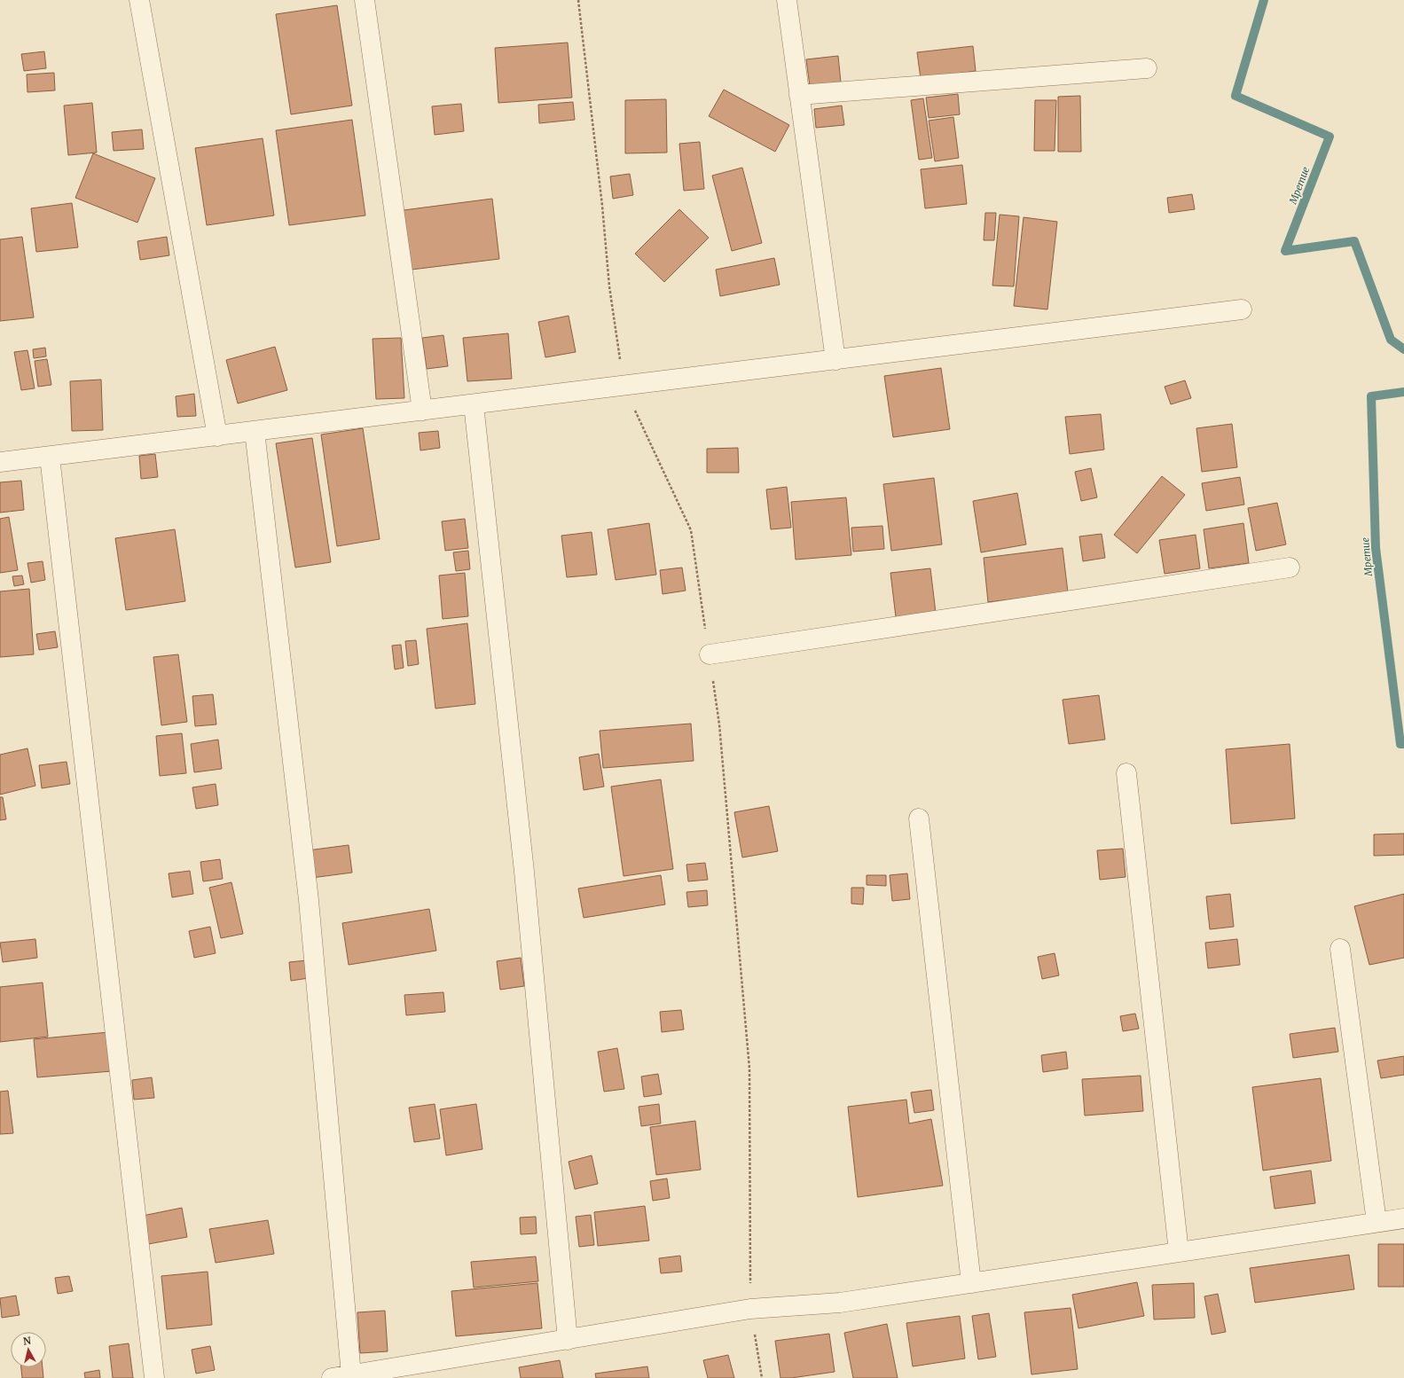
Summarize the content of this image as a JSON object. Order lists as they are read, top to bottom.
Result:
{
  "water": ["Mpemue"],
  "north": "top"
}
